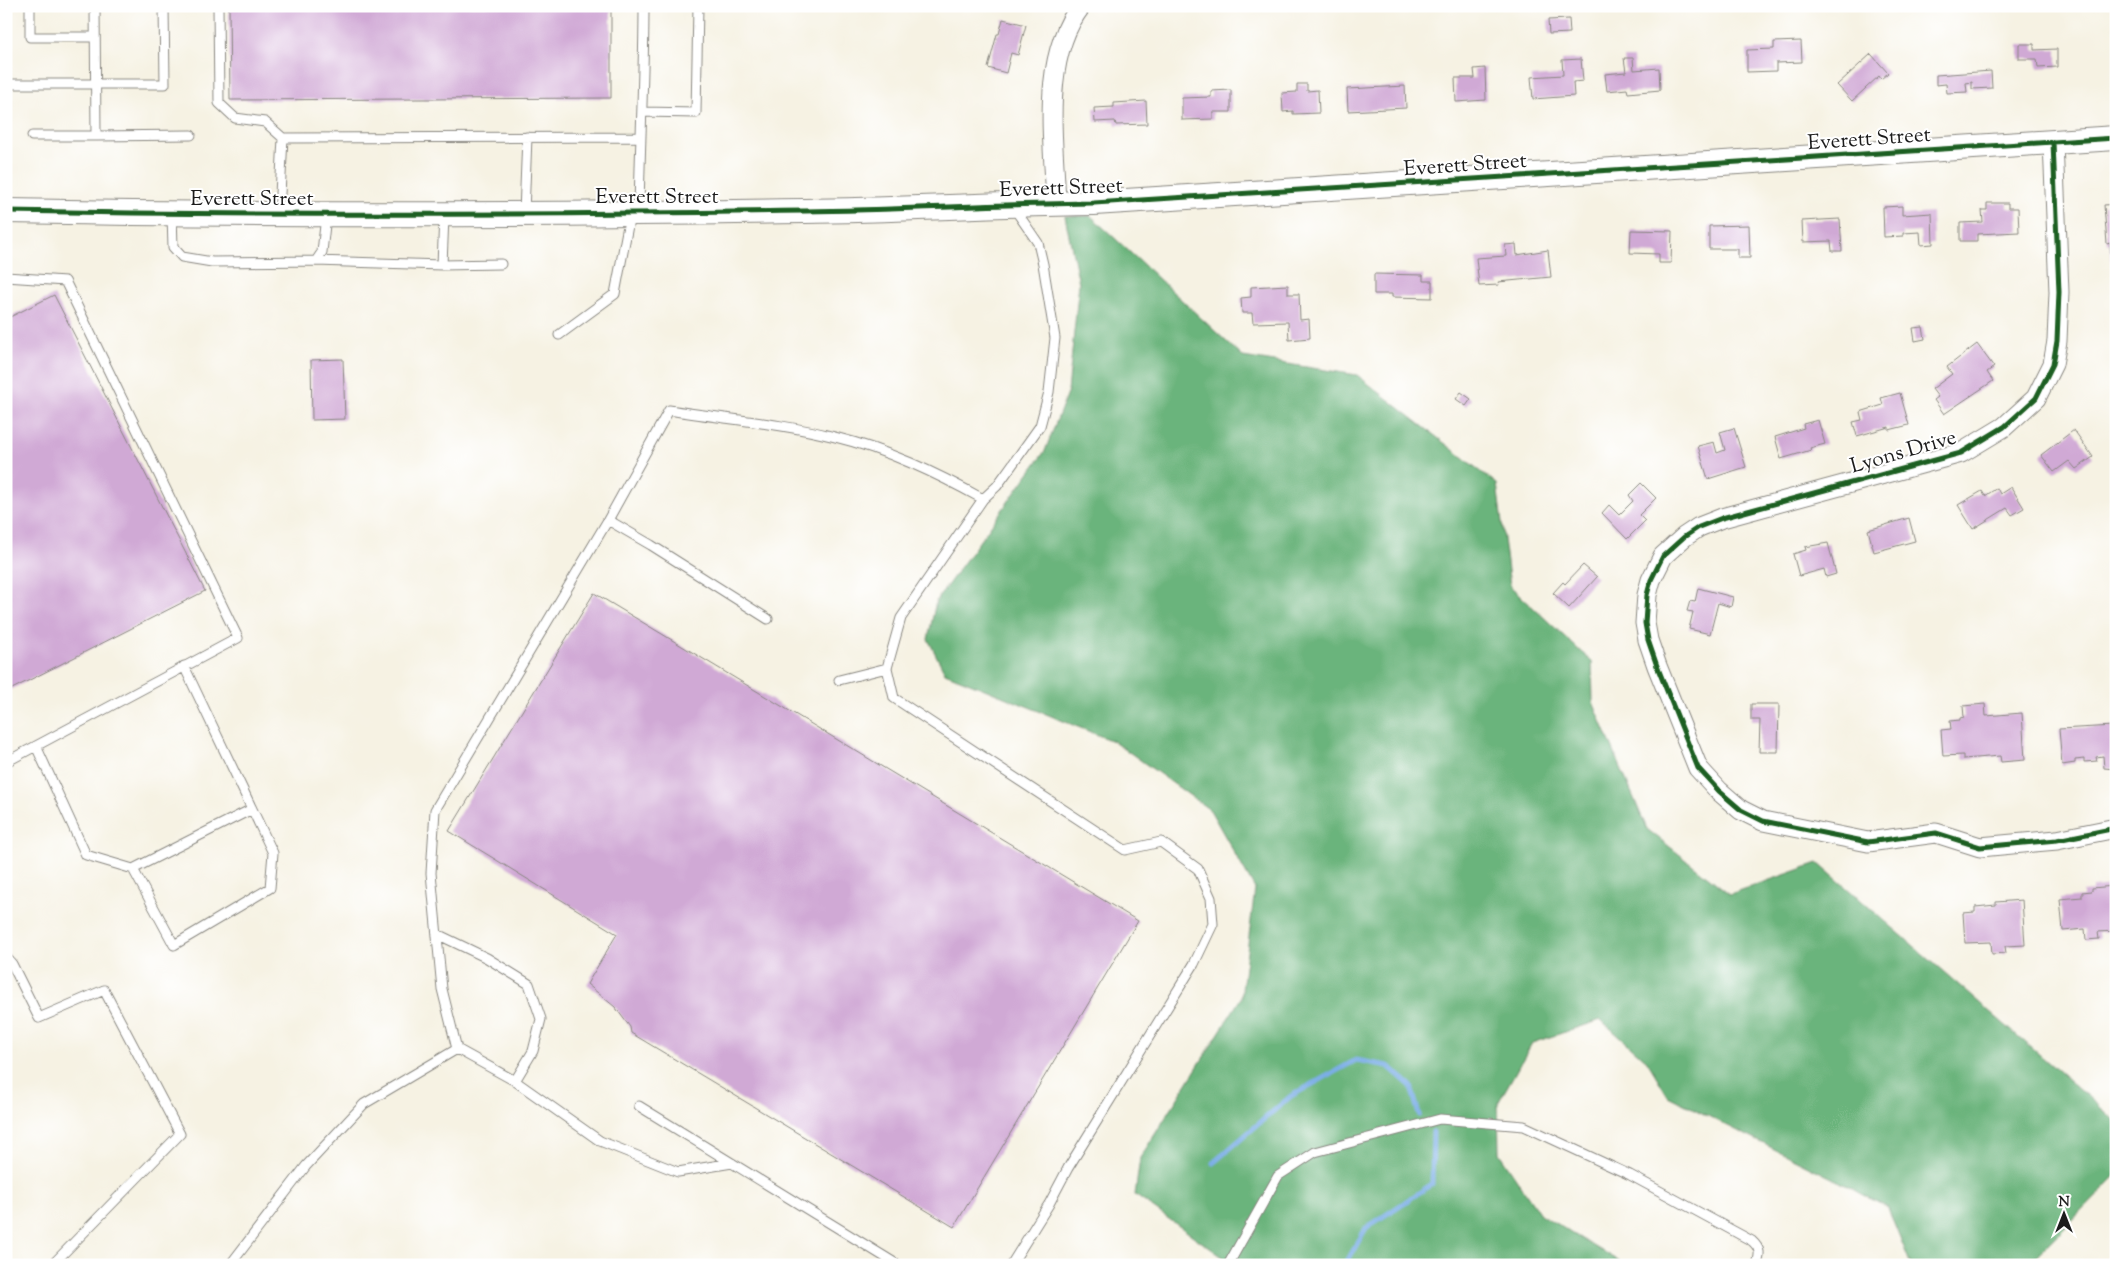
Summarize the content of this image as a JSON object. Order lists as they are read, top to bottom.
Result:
{
  "streets": {
    "street": ["Everett Street", "Lyons Drive"]
  },
  "crossings": [
    ["Everett Street", "Lyons Drive"]
  ],
  "north": "top"
}
